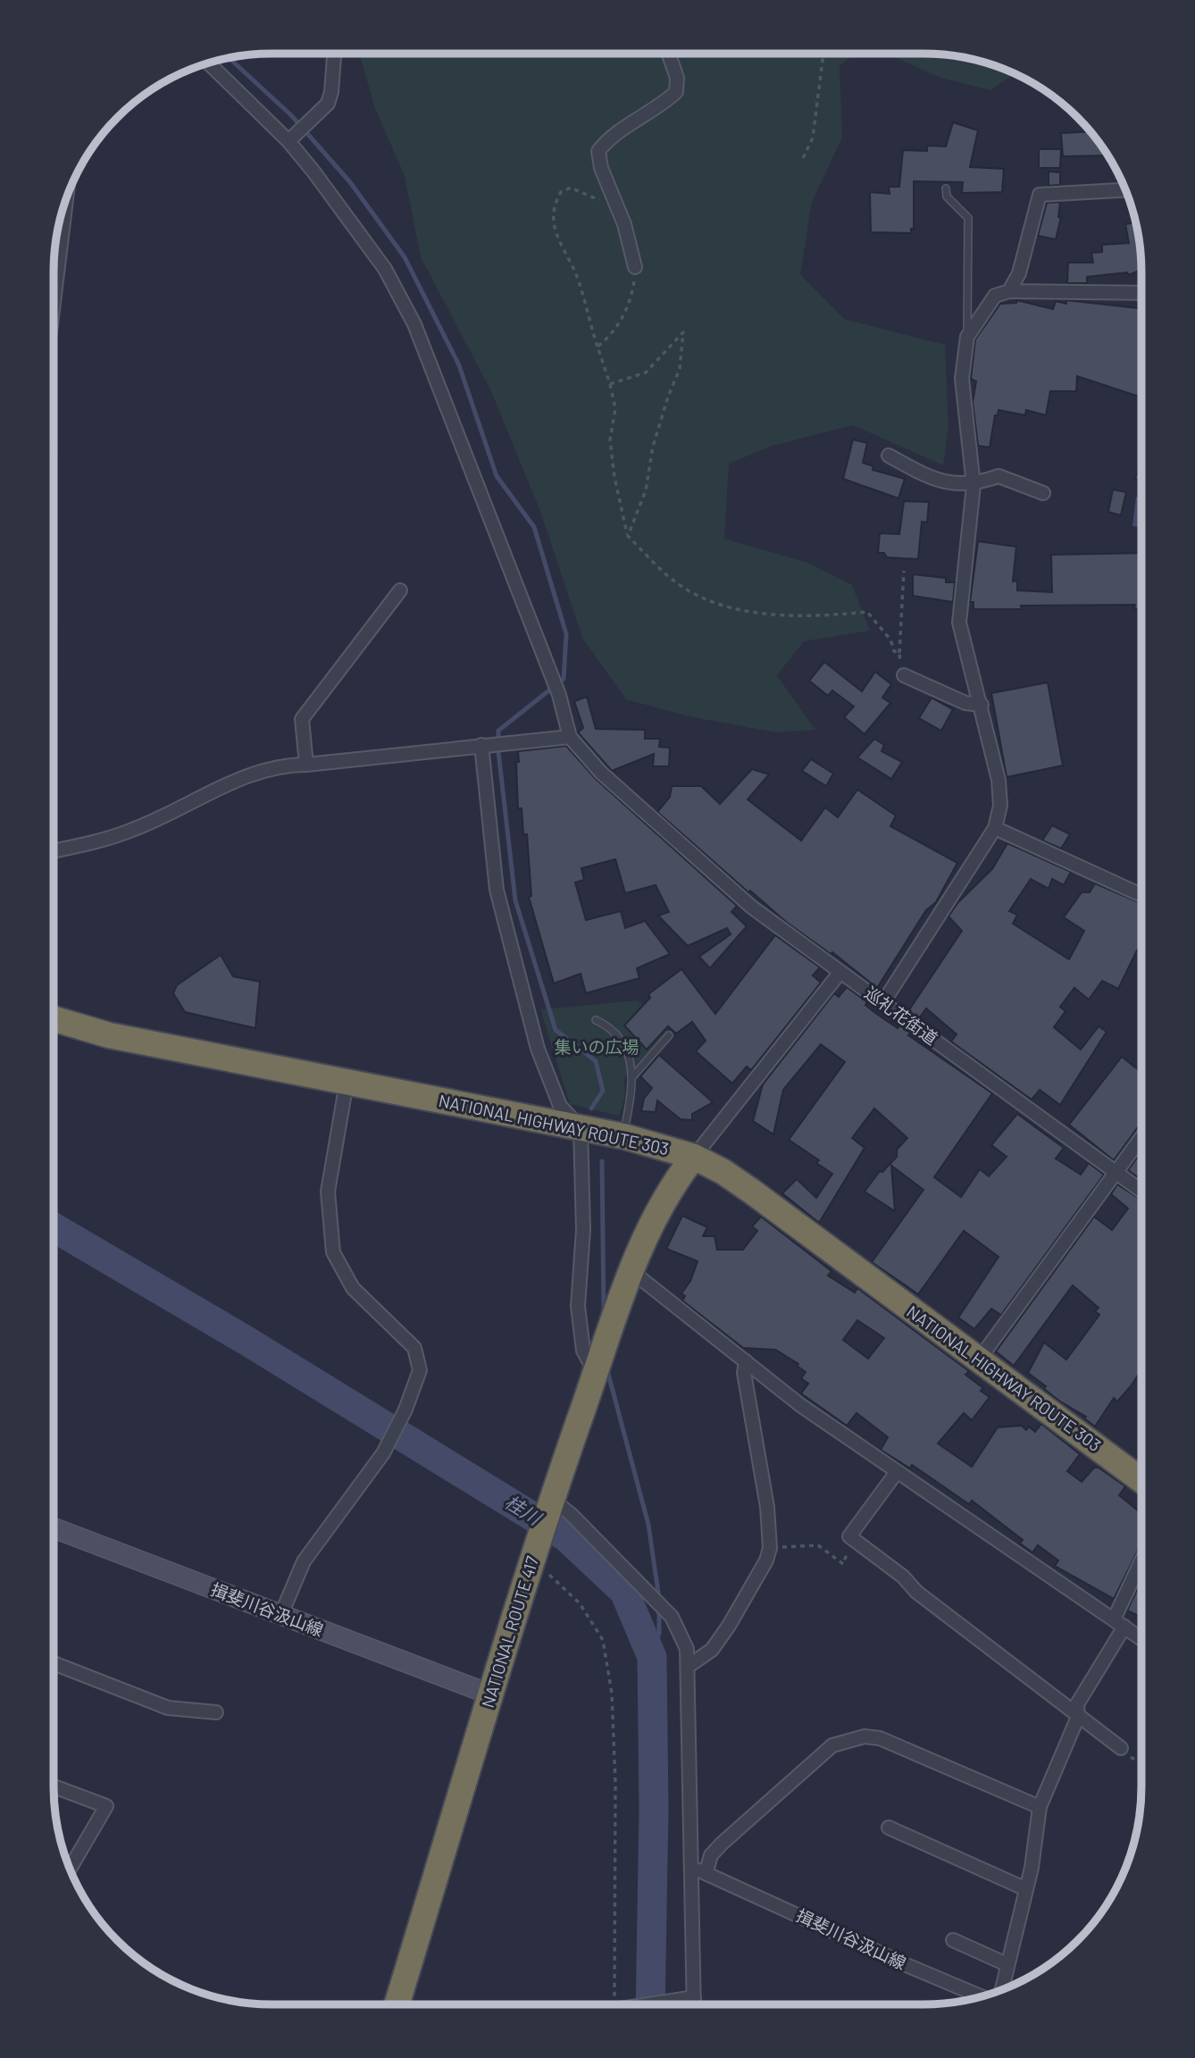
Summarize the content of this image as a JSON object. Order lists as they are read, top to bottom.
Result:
{
  "streets": {
    "highway": ["NATIONAL HIGHWAY ROUTE 303", "NATIONAL ROUTE 417"],
    "street": ["巡礼花街道", "揖斐川谷汲山線"]
  },
  "crossings": [
    ["NATIONAL HIGHWAY ROUTE 303", "NATIONAL ROUTE 417"],
    ["揖斐川谷汲山線", "NATIONAL ROUTE 417"]
  ],
  "water": ["桂川"],
  "parks": ["集いの広場"]
}
